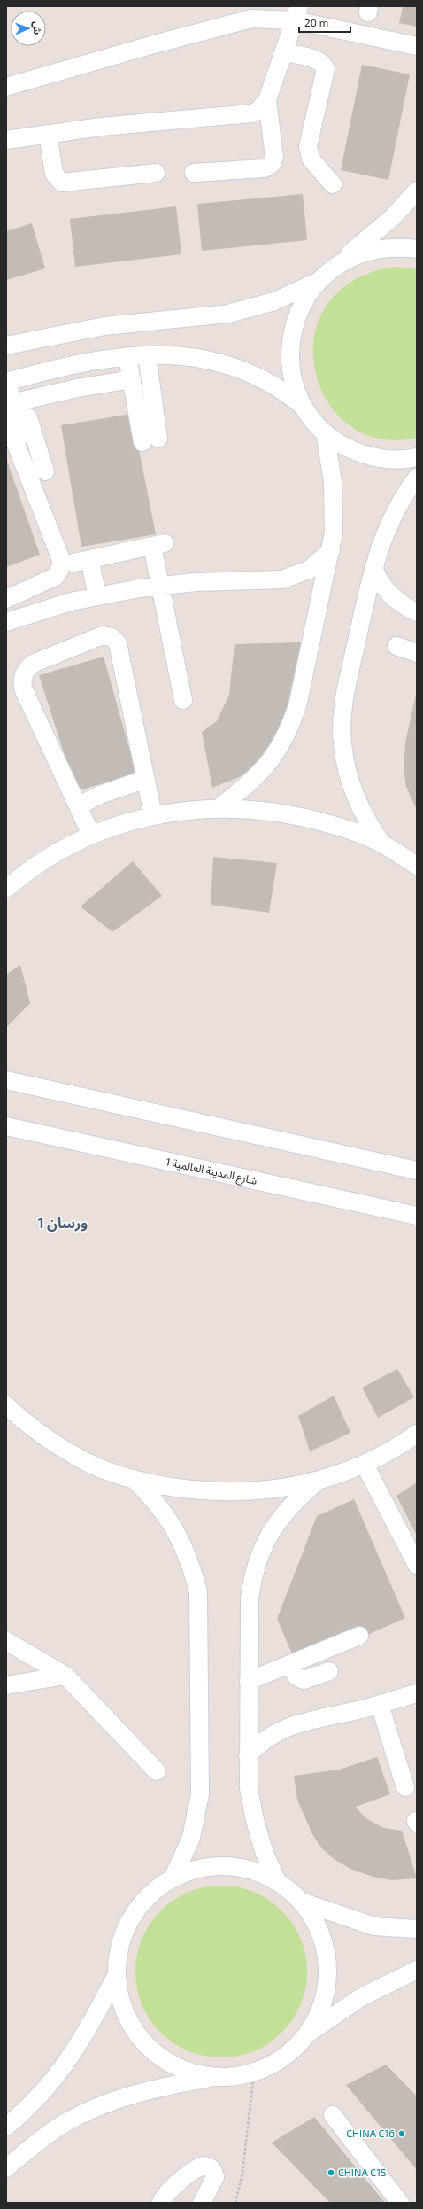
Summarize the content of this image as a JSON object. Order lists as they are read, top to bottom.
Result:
{
  "streets": {
    "street": ["شارع المدينة العالمية 1"]
  },
  "districts": ["ورسان 1"],
  "places": ["CHINA C16", "CHINA C15"],
  "scale_bar": "20 m",
  "north": "right"
}
